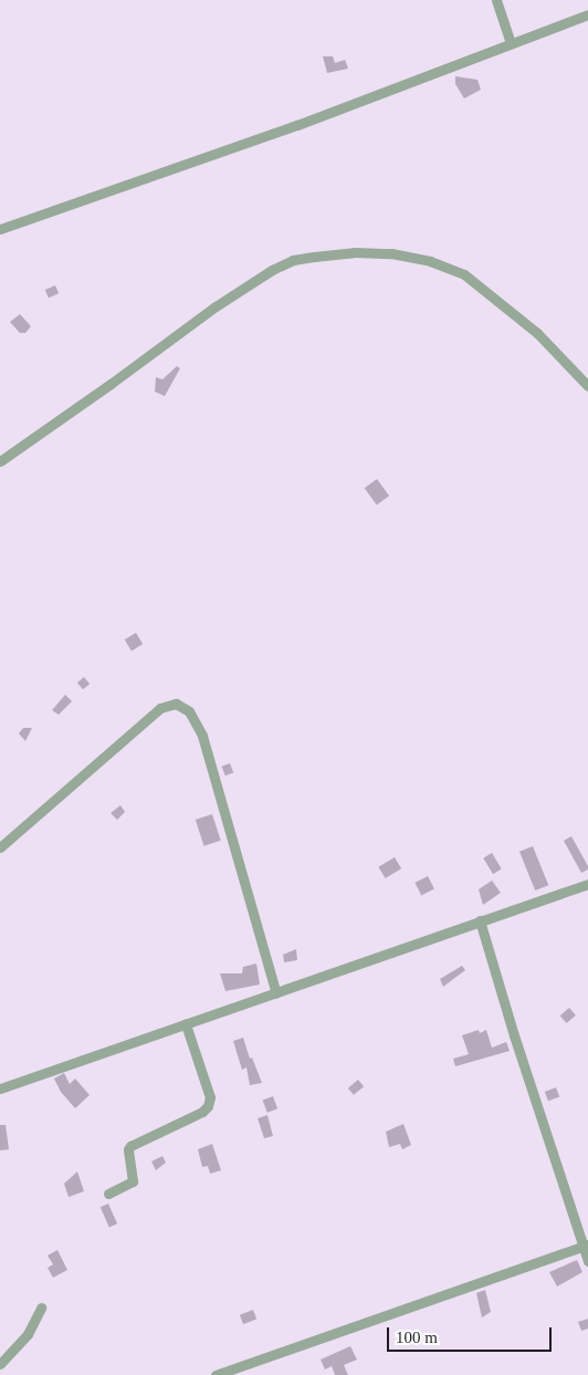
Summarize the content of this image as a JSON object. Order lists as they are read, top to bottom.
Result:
{
  "scale_bar": "100 m"
}
